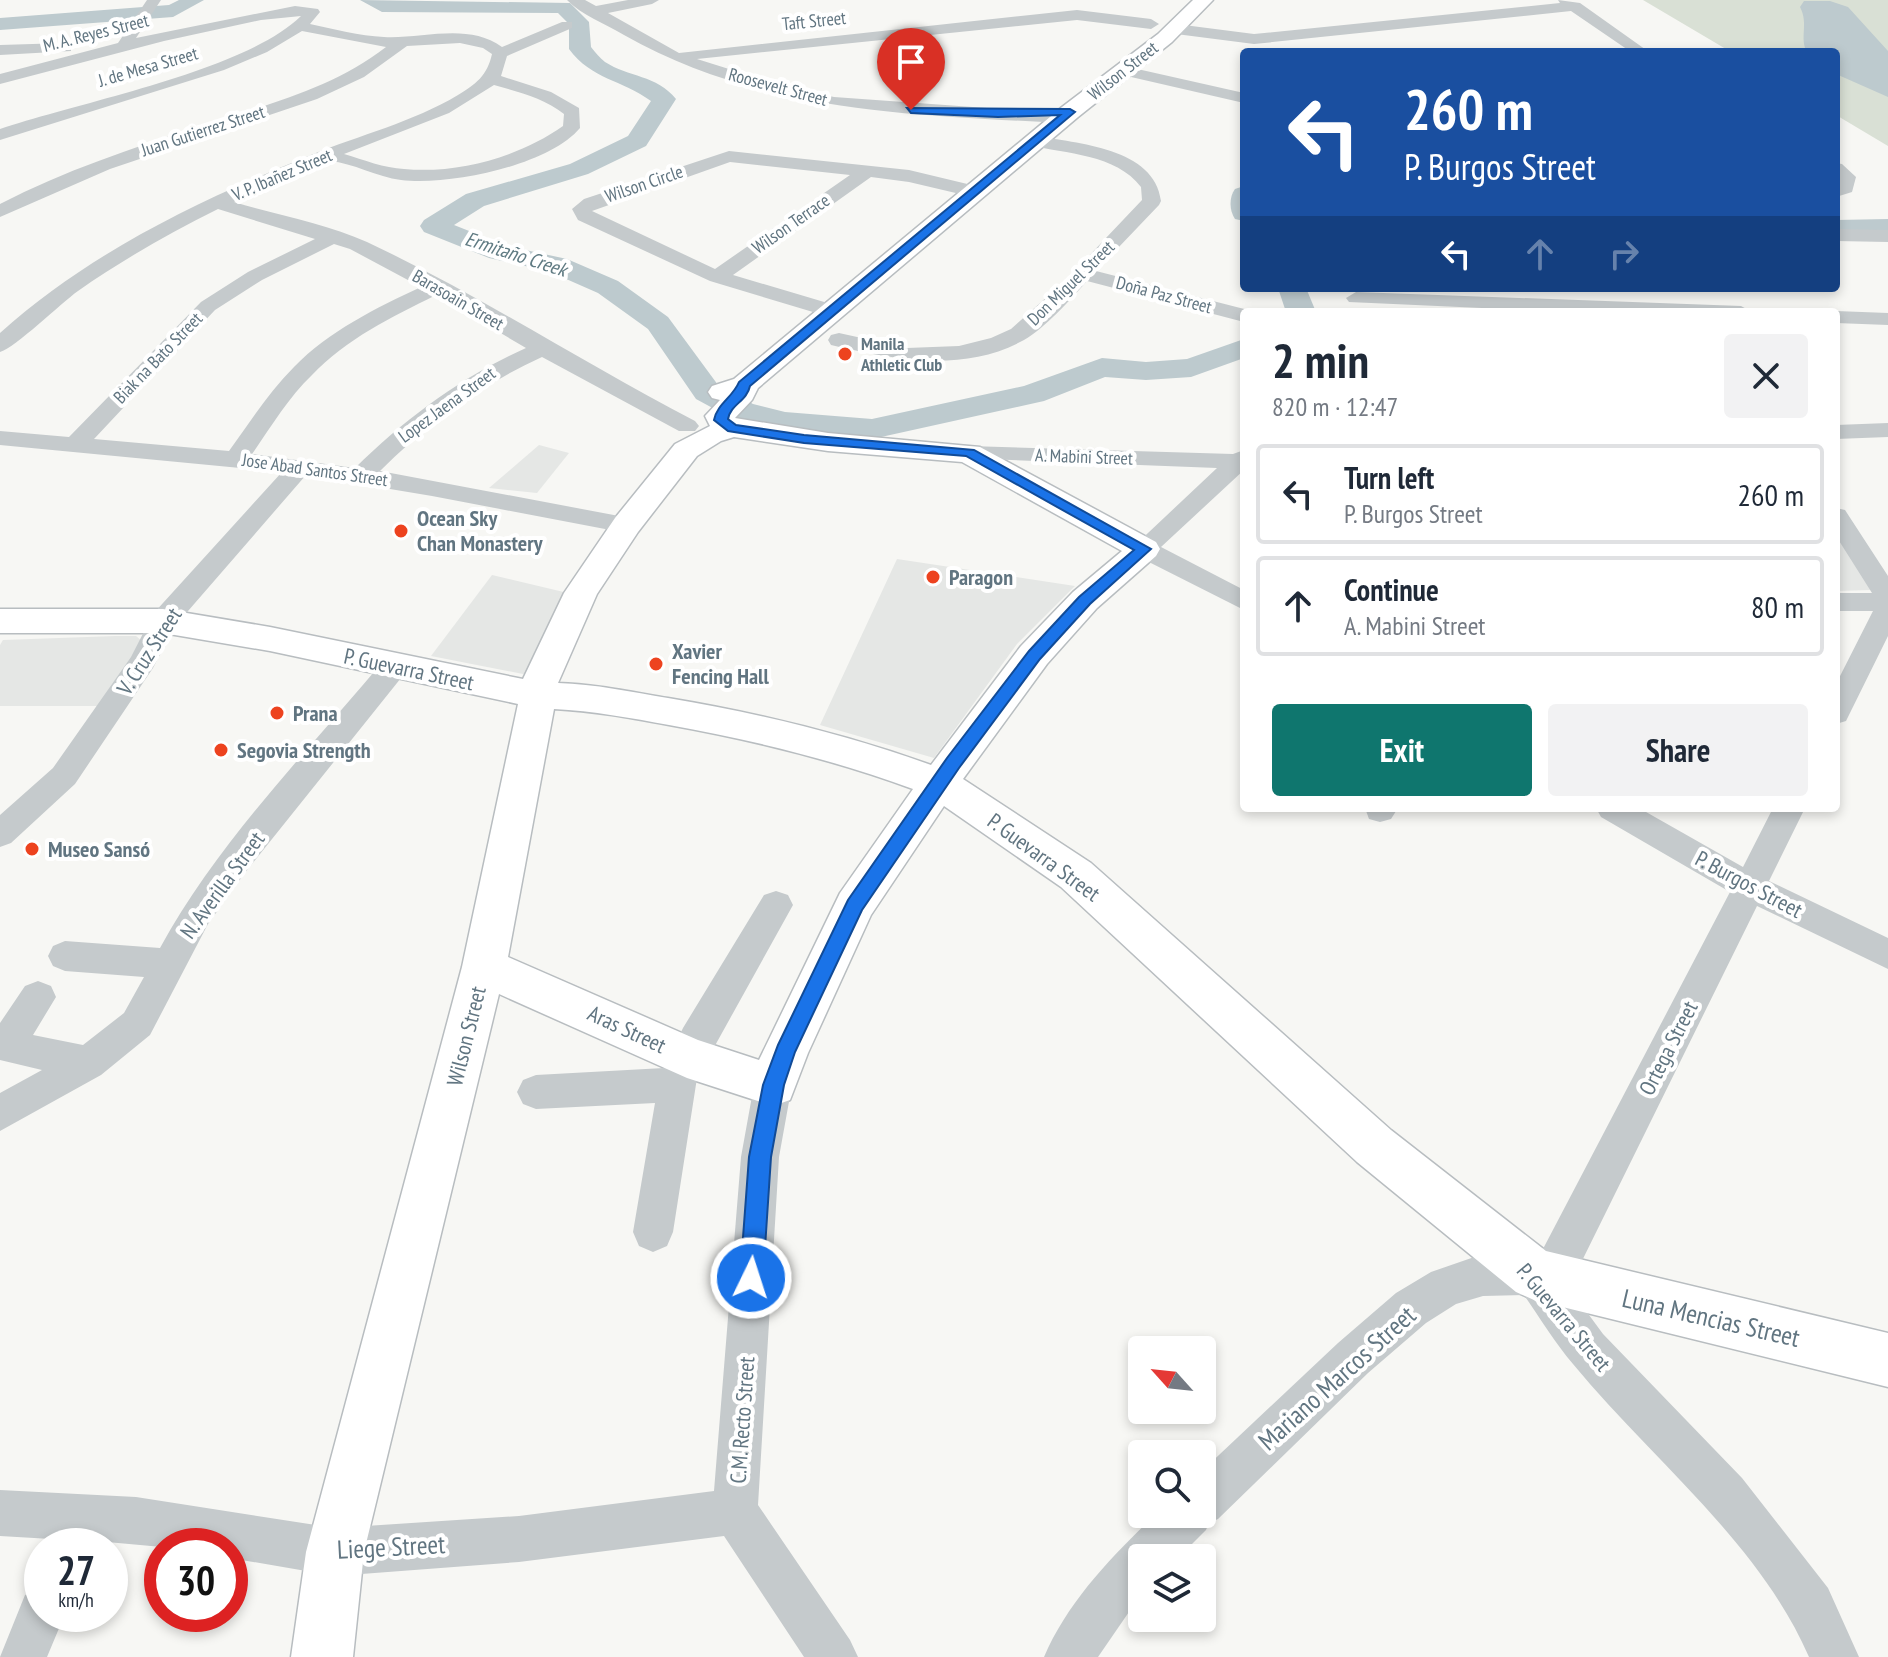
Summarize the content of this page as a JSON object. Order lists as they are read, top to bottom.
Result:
{
  "streets": {
    "main road": [
      "Wilson Street",
      "A. Mabini Street",
      "P. Guevarra Street",
      "Aras Street",
      "Luna Mencias Street",
      "C.M. Recto Street"
    ],
    "street": [
      "Taft Street",
      "M. A. Reyes Street",
      "J. de Mesa Street",
      "Roosevelt Street",
      "Juan Gutierrez Street",
      "V. P. Ibañez Street",
      "Wilson Circle",
      "Wilson Terrace",
      "Don Miguel Street",
      "Doña Paz Street",
      "Barasoain Street",
      "Biak na Bato Street",
      "Lopez Jaena Street",
      "Jose Abad Santos Street",
      "V. Cruz Street",
      "P. Burgos Street",
      "N. Averilla Street",
      "Ortega Street",
      "Mariano Marcos Street",
      "Liege Street"
    ]
  },
  "crossings": [
    ["Taft Street", "Roosevelt Street"],
    ["M. A. Reyes Street", "J. de Mesa Street"],
    ["Wilson Street", "Roosevelt Street"],
    ["Wilson Street", "Wilson Circle"],
    ["Wilson Street", "Don Miguel Street"],
    ["Wilson Street", "Barasoain Street"],
    ["Wilson Street", "A. Mabini Street"],
    ["Wilson Street", "Jose Abad Santos Street"],
    ["Wilson Street", "P. Guevarra Street"],
    ["Wilson Street", "Aras Street"],
    ["Wilson Street", "Liege Street"],
    ["V. P. Ibañez Street", "Barasoain Street"],
    ["Wilson Circle", "Wilson Terrace"],
    ["Don Miguel Street", "Doña Paz Street"],
    ["Barasoain Street", "Biak na Bato Street"],
    ["Barasoain Street", "Lopez Jaena Street"],
    ["Biak na Bato Street", "Jose Abad Santos Street"],
    ["Lopez Jaena Street", "Jose Abad Santos Street"],
    ["Jose Abad Santos Street", "V. Cruz Street"],
    ["V. Cruz Street", "P. Guevarra Street"],
    ["P. Guevarra Street", "N. Averilla Street"],
    ["P. Guevarra Street", "Ortega Street"],
    ["P. Guevarra Street", "Luna Mencias Street"],
    ["P. Guevarra Street", "Mariano Marcos Street"],
    ["P. Guevarra Street", "C.M. Recto Street"],
    ["P. Burgos Street", "Ortega Street"],
    ["Aras Street", "C.M. Recto Street"],
    ["Ortega Street", "Luna Mencias Street"],
    ["Ortega Street", "Mariano Marcos Street"],
    ["Luna Mencias Street", "Mariano Marcos Street"],
    ["C.M. Recto Street", "Liege Street"]
  ],
  "water": ["Ermitaño Creek"],
  "places": [
    "Manila Athletic Club",
    "Ocean Sky Chan Monastery",
    "Paragon",
    "Xavier Fencing Hall",
    "Prana",
    "Segovia Strength",
    "Museo Sansó"
  ],
  "north": "top left",
  "page": {
    "turn": ["260 m", "P. Burgos Street"],
    "heading": ["2 min", "820 m · 12:47"],
    "list": [
      {
        "name": "Turn left",
        "note": "P. Burgos Street",
        "value": "260 m"
      },
      {
        "name": "Continue",
        "note": "A. Mabini Street",
        "value": "80 m"
      }
    ],
    "buttons": ["Exit", "Share"],
    "speed": "27 km/h",
    "limit": "30"
  }
}
